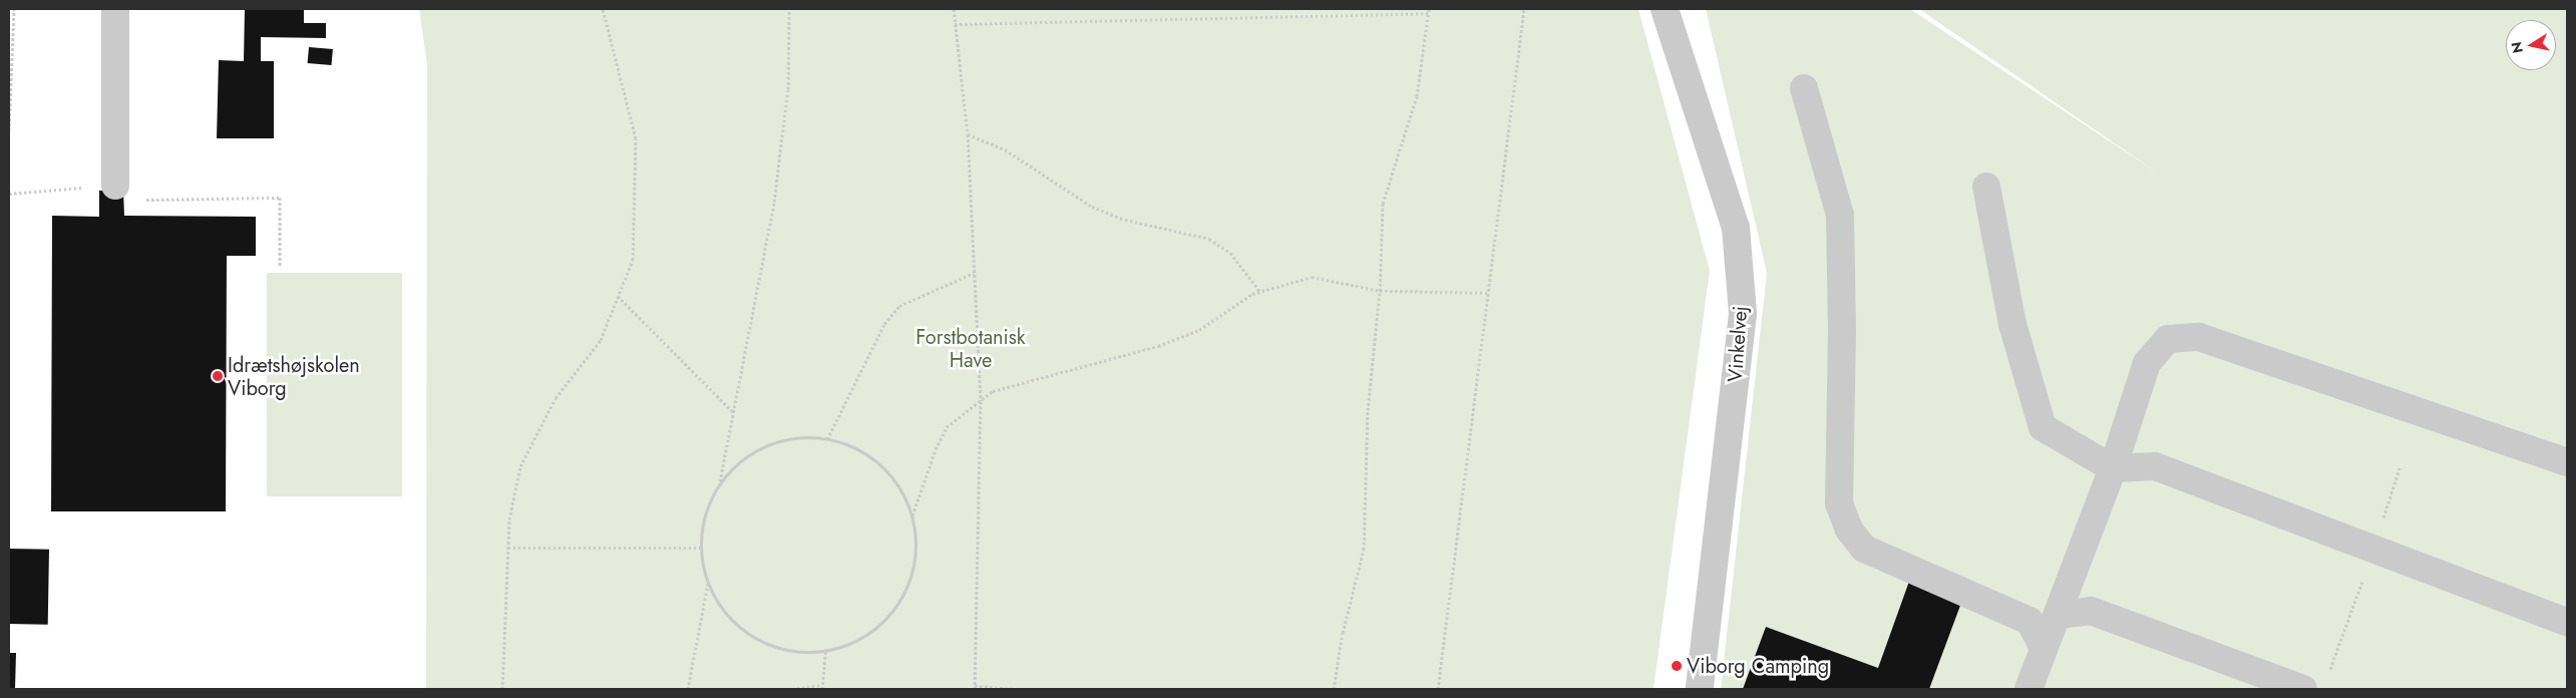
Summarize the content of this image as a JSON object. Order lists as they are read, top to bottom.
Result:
{
  "streets": {
    "street": ["Vinkelvej"]
  },
  "parks": ["Forstbotanisk Have"],
  "places": ["Idrætshøjskolen Viborg", "Viborg Camping"],
  "north": "left"
}
